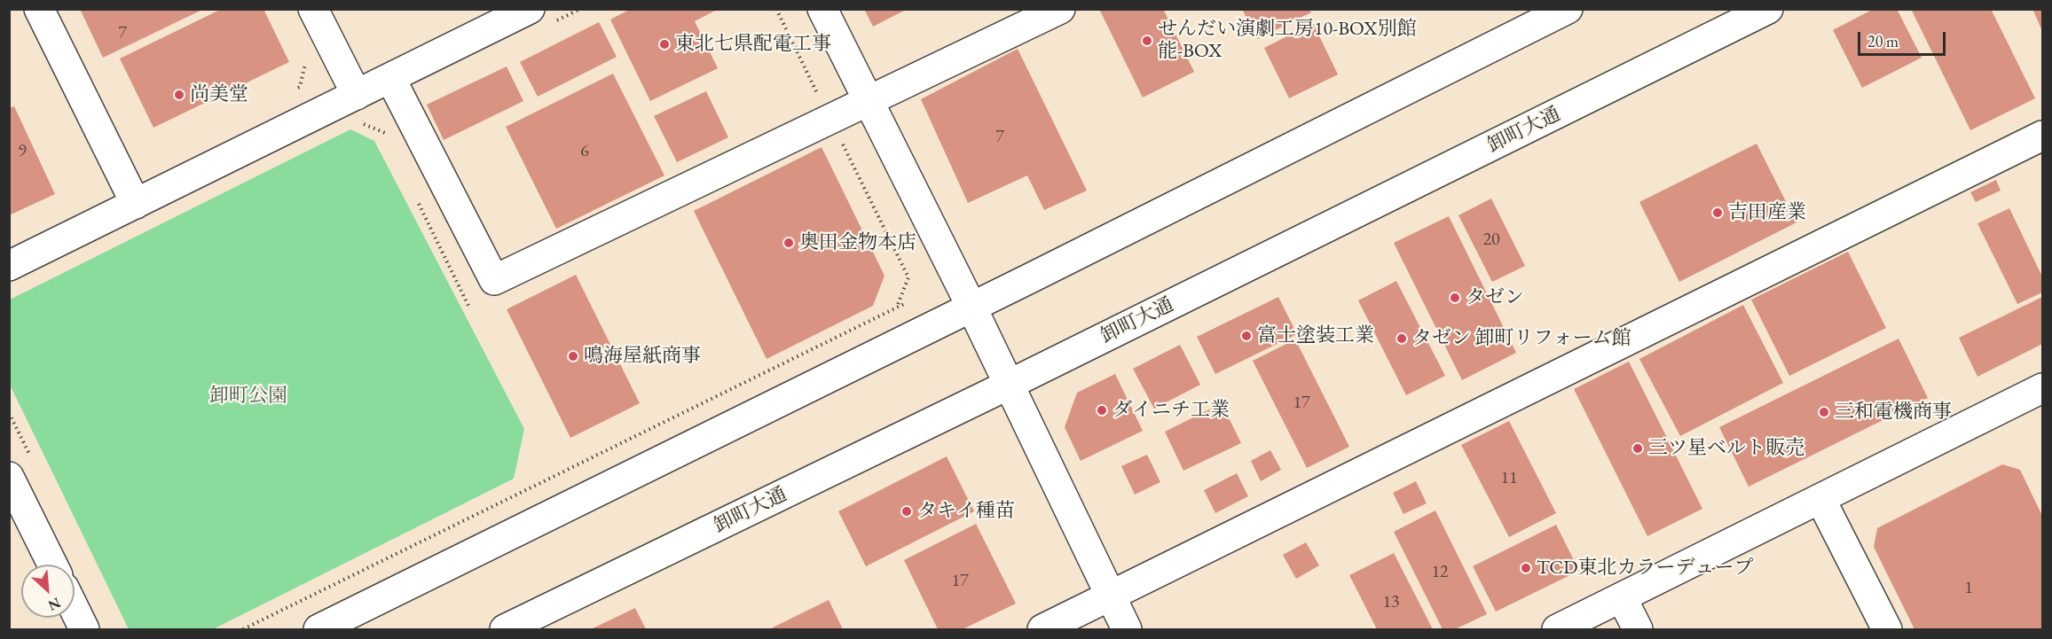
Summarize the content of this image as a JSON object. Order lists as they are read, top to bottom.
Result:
{
  "streets": {
    "street": ["卸町大通"]
  },
  "parks": ["卸町公園"],
  "places": [
    "せんだい演劇工房10-BOX別館 能-BOX",
    "東北七県配電工事",
    "尚美堂",
    "吉田産業",
    "奥田金物本店",
    "タゼン",
    "富士塗装工業",
    "タゼン 卸町リフォーム館",
    "鳴海屋紙商事",
    "ダイニチ工業",
    "三和電機商事",
    "三ツ星ベルト販売",
    "タキイ種苗",
    "TCD東北カラーデュープ"
  ],
  "house_numbers": [
    "7",
    "7",
    "9",
    "6",
    "20",
    "17",
    "11",
    "12",
    "17",
    "1",
    "13"
  ],
  "scale_bar": "20 m",
  "north": "bottom right"
}
